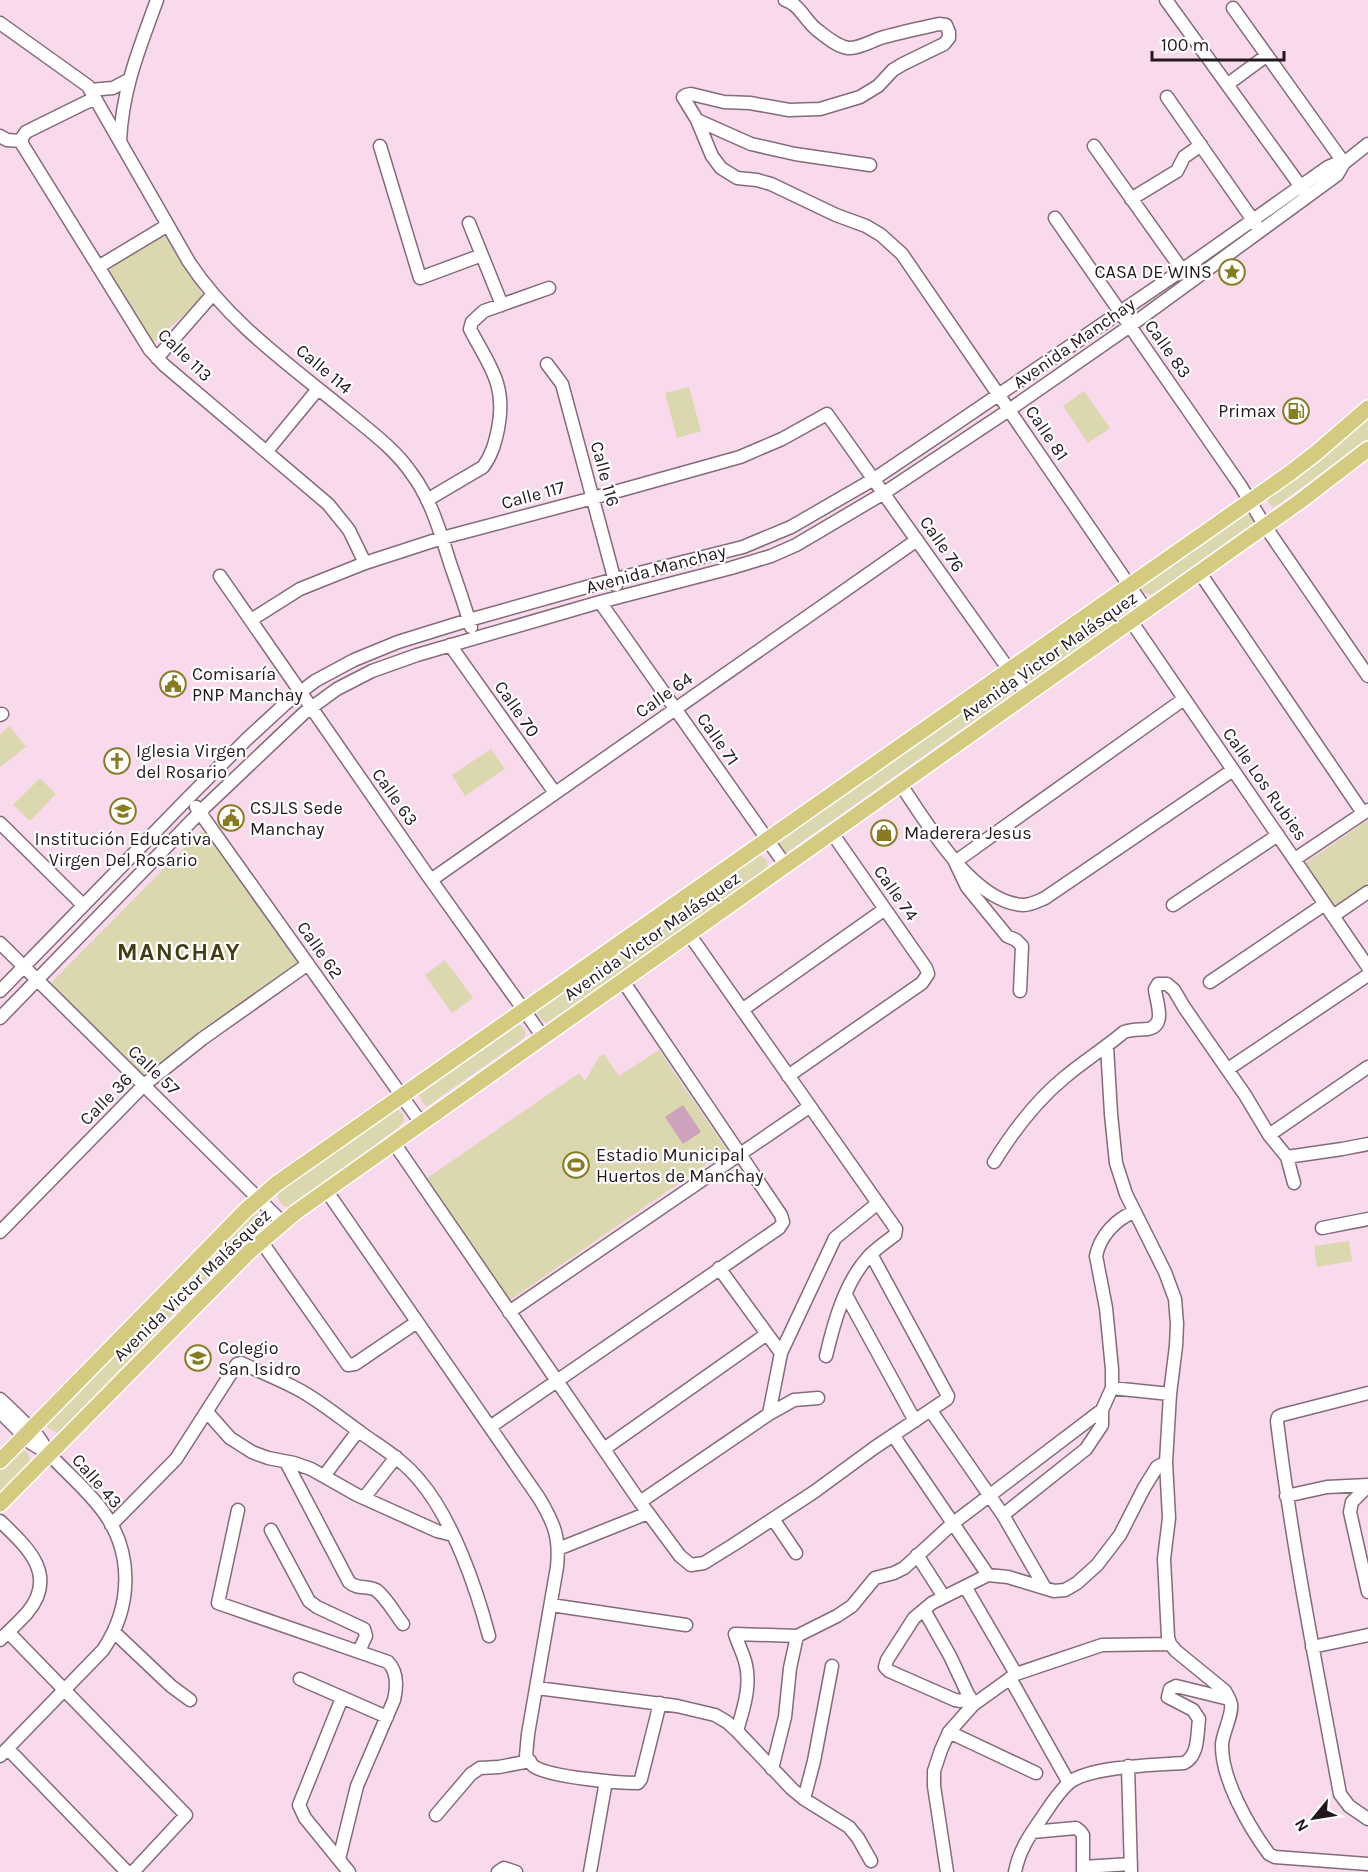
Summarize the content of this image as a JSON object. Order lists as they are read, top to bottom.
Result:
{
  "streets": {
    "main road": ["Avenida Victor Malásquez"],
    "street": [
      "Avenida Manchay",
      "Calle 83",
      "Calle 113",
      "Calle 114",
      "Calle 81",
      "Calle 116",
      "Calle 117",
      "Calle 76",
      "Calle 64",
      "Calle 70",
      "Calle 71",
      "Calle Los Rubies",
      "Calle 63",
      "Calle 74",
      "Calle 62",
      "Calle 57",
      "Calle 36",
      "Calle 43"
    ]
  },
  "crossings": [
    ["Avenida Manchay", "Calle 83"],
    ["Avenida Manchay", "Calle 114"],
    ["Avenida Manchay", "Calle 81"],
    ["Avenida Manchay", "Calle 116"],
    ["Avenida Manchay", "Calle 76"],
    ["Avenida Manchay", "Calle 70"],
    ["Avenida Manchay", "Calle 71"],
    ["Avenida Manchay", "Calle 63"],
    ["Avenida Manchay", "Calle 62"],
    ["Avenida Manchay", "Calle 57"],
    ["Calle 83", "Avenida Victor Malásquez"],
    ["Calle 113", "Calle 117"],
    ["Calle 114", "Calle 117"],
    ["Calle 81", "Avenida Victor Malásquez"],
    ["Calle 116", "Calle 117"],
    ["Calle 117", "Calle 76"],
    ["Calle 117", "Calle 63"],
    ["Calle 76", "Avenida Victor Malásquez"],
    ["Calle 76", "Calle 64"],
    ["Avenida Victor Malásquez", "Calle 71"],
    ["Avenida Victor Malásquez", "Calle Los Rubies"],
    ["Avenida Victor Malásquez", "Calle 63"],
    ["Avenida Victor Malásquez", "Calle 74"],
    ["Avenida Victor Malásquez", "Calle 62"],
    ["Avenida Victor Malásquez", "Calle 57"],
    ["Avenida Victor Malásquez", "Calle 43"],
    ["Calle 64", "Calle 70"],
    ["Calle 64", "Calle 71"],
    ["Calle 64", "Calle 63"],
    ["Calle 62", "Calle 36"],
    ["Calle 57", "Calle 36"]
  ],
  "districts": ["MANCHAY"],
  "places": {
    "place": ["CASA DE WINS"],
    "fuel station": ["Primax"],
    "public building": ["Comisaría PNP Manchay", "CSJLS Sede Manchay"],
    "church": ["Iglesia Virgen del Rosario"],
    "school or university": ["Institución Educativa Virgen Del Rosario", "Colegio San Isidro"],
    "shop": ["Maderera Jesus"],
    "sports": ["Estadio Municipal Huertos de Manchay"]
  },
  "scale_bar": "100 m",
  "north": "bottom left"
}
